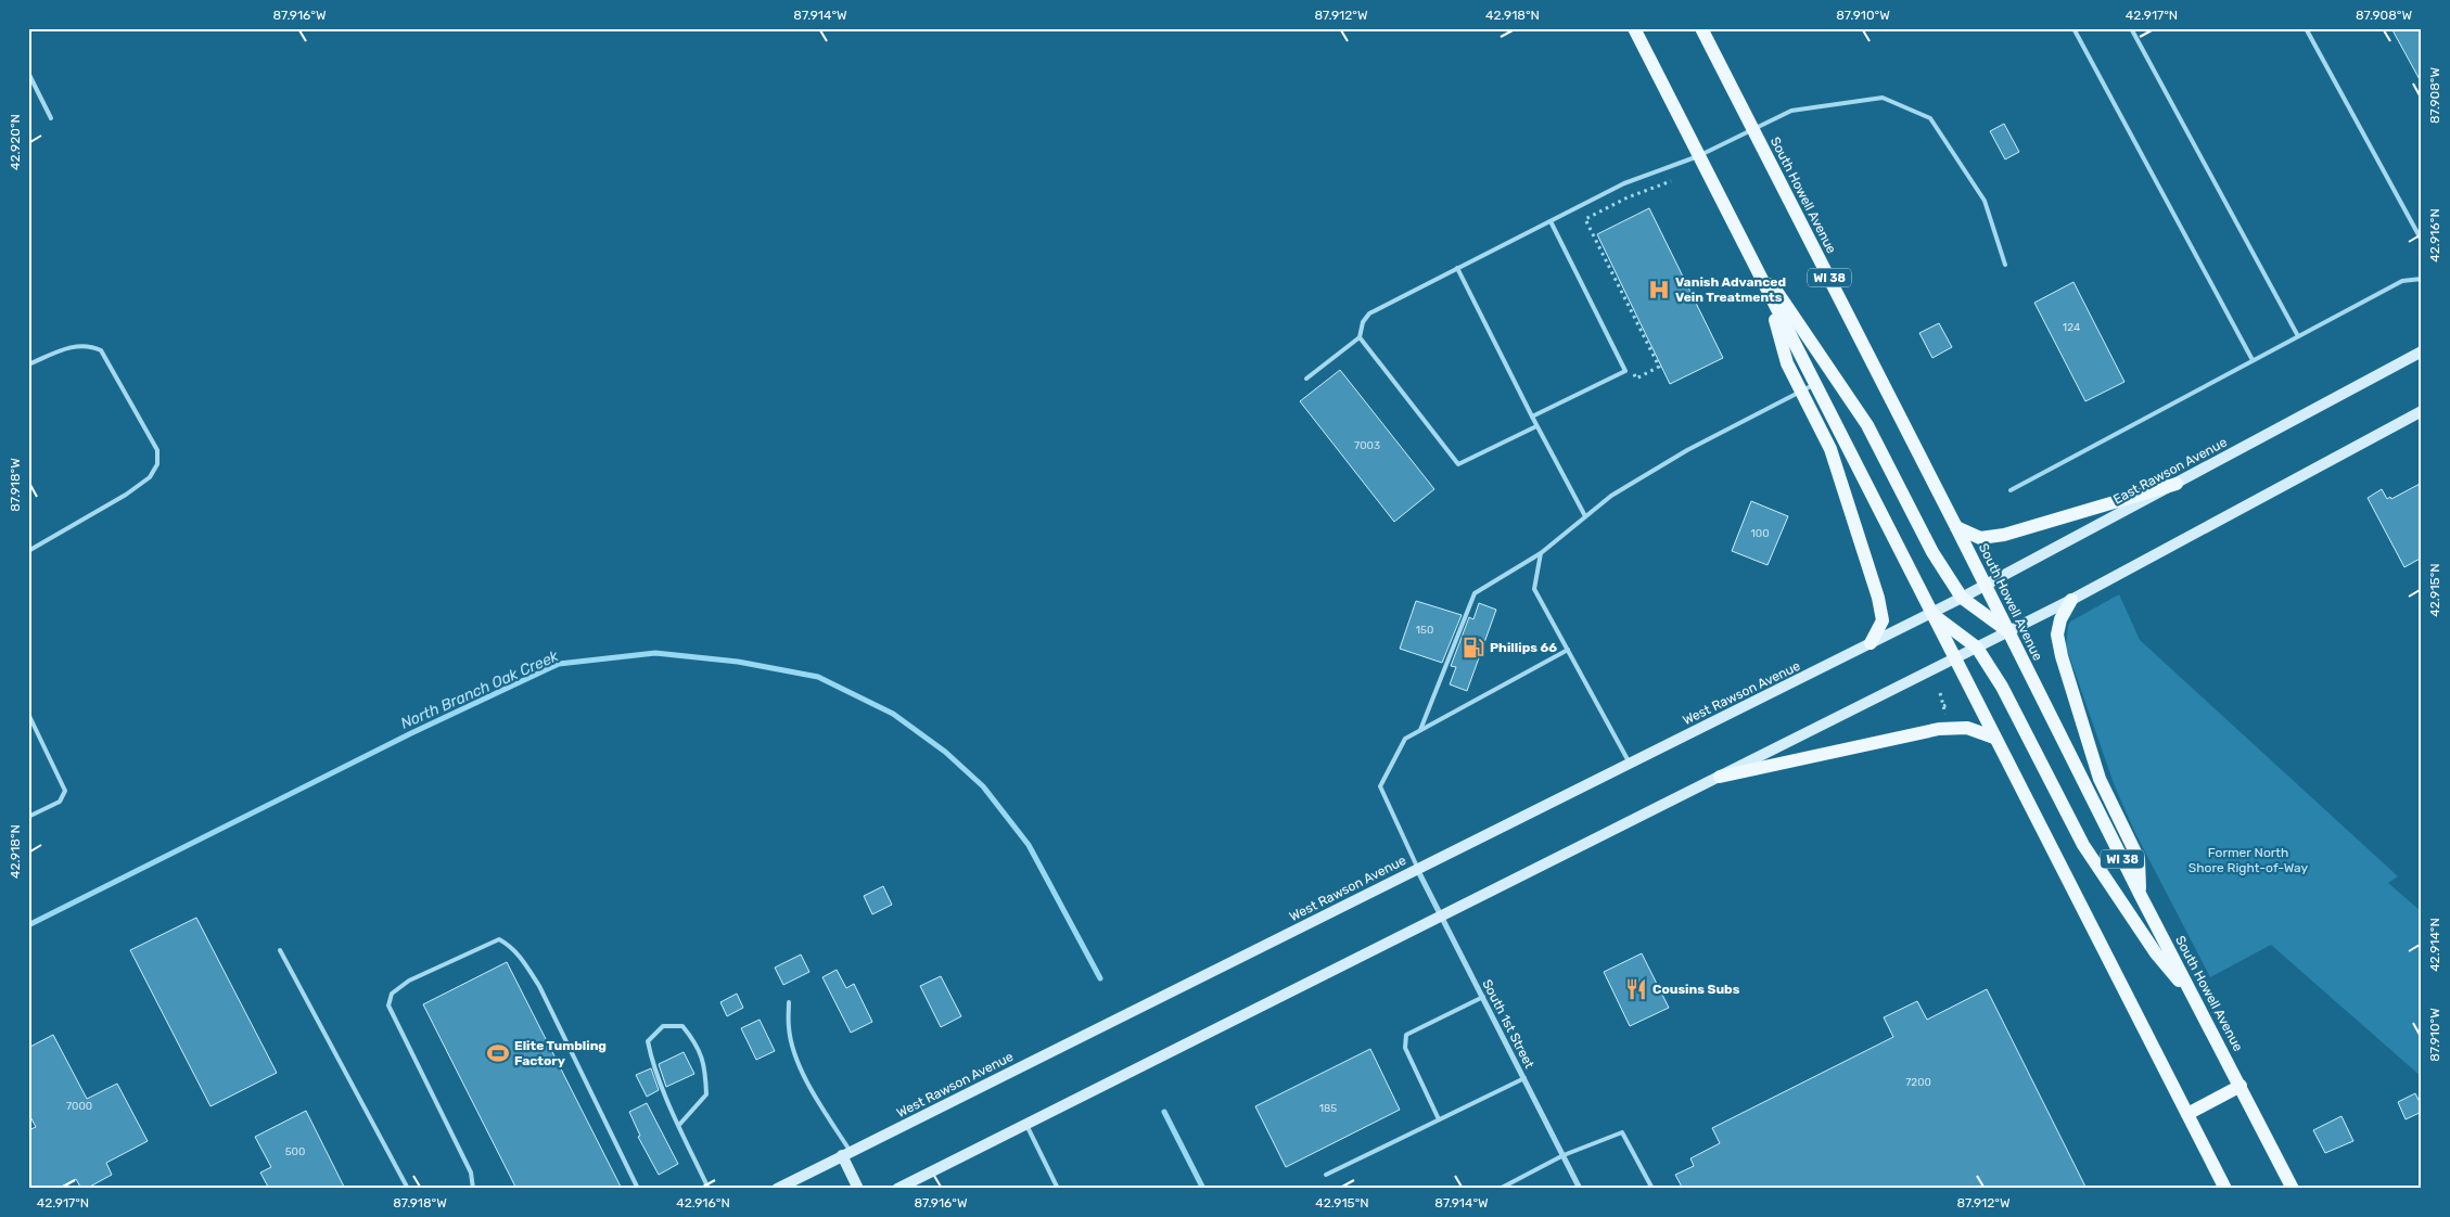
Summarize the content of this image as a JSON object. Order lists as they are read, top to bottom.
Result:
{
  "streets": {
    "main road": [
      "South Howell Avenue",
      "WI 38",
      "East Rawson Avenue",
      "West Rawson Avenue"
    ],
    "street": ["South 1st Street"]
  },
  "crossings": [
    ["South Howell Avenue", "East Rawson Avenue"],
    ["East Rawson Avenue", "West Rawson Avenue"],
    ["West Rawson Avenue", "South 1st Street"]
  ],
  "water": ["North Branch Oak Creek"],
  "parks": ["Former North Shore Right-of-Way"],
  "places": {
    "hospital": ["Vanish Advanced Vein Treatments"],
    "fuel station": ["Phillips 66"],
    "restaurant": ["Cousins Subs"],
    "sports": ["Elite Tumbling Factory"]
  },
  "house_numbers": [
    "124",
    "7003",
    "100",
    "150",
    "7200",
    "7000",
    "185",
    "500"
  ],
  "coordinates": [
    "87.916°W",
    "87.914°W",
    "87.912°W",
    "42.918°N",
    "87.910°W",
    "42.917°N",
    "87.908°W",
    "42.920°N",
    "42.916°N",
    "87.918°W",
    "42.915°N",
    "42.914°N"
  ]
}
